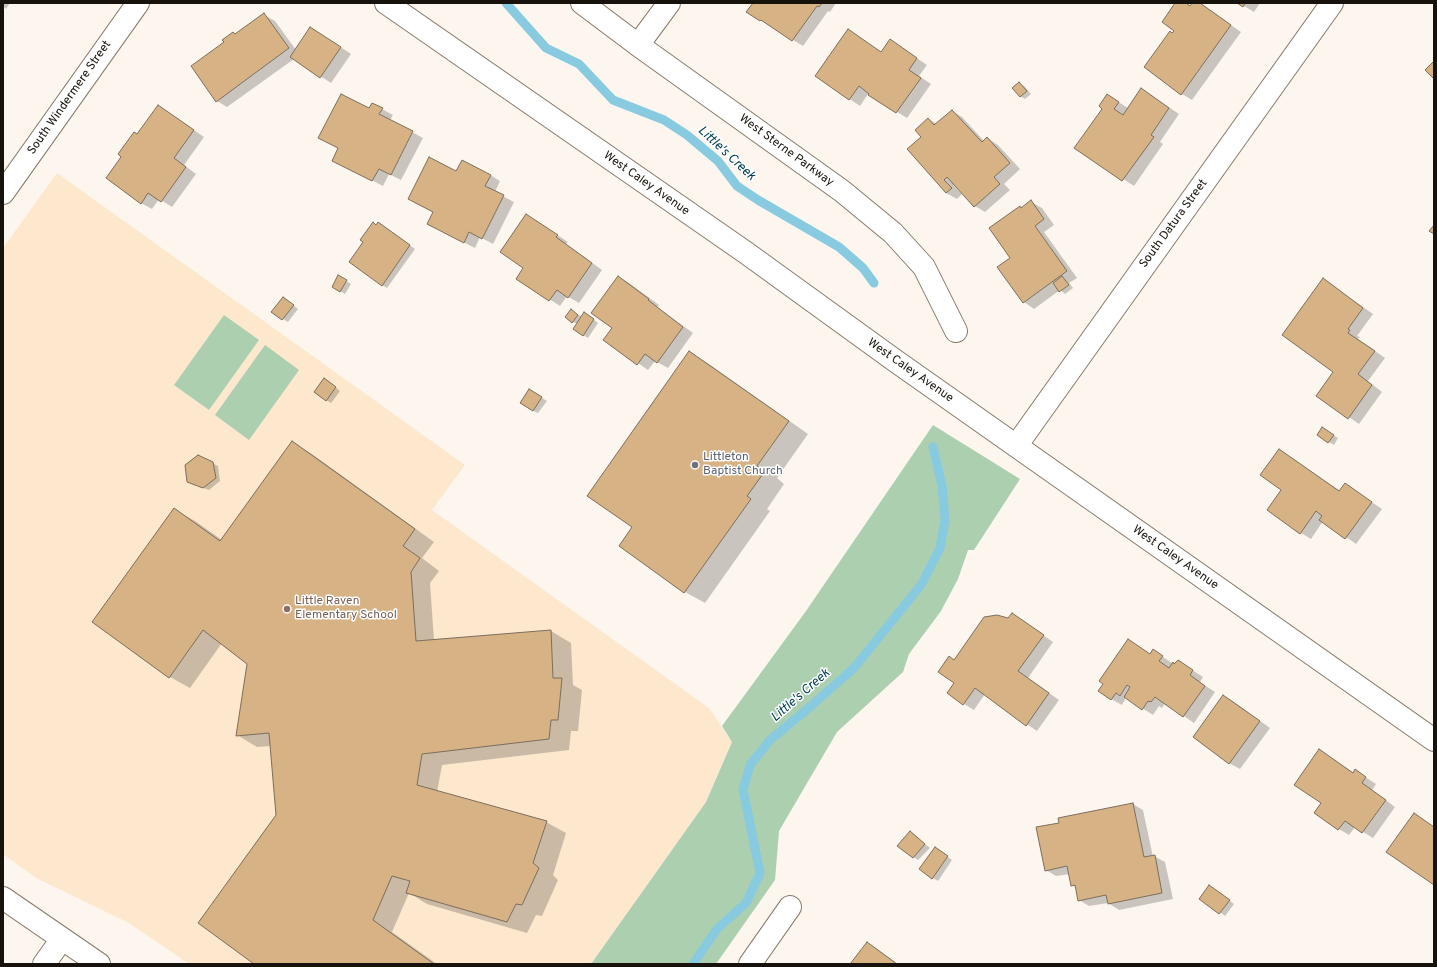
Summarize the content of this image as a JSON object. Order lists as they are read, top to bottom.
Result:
{
  "streets": {
    "street": [
      "South Windermere Street",
      "West Sterne Parkway",
      "West Caley Avenue",
      "South Datura Street"
    ]
  },
  "crossings": [
    ["West Caley Avenue", "South Datura Street"]
  ],
  "water": ["Little's Creek"],
  "places": ["Littleton Baptist Church", "Little Raven Elementary School"]
}
